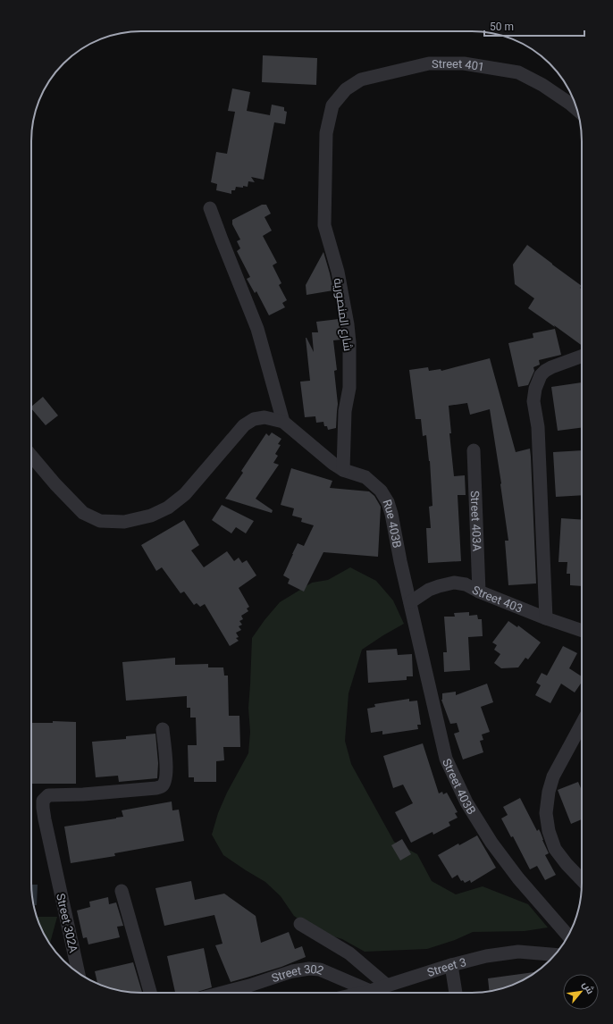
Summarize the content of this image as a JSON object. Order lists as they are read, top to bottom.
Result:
{
  "streets": {
    "street": [
      "Street 401",
      "شارع المنصورية",
      "Street 403A",
      "Rue 403B",
      "Street 403",
      "Street 403B",
      "Street 302A",
      "Street 3",
      "Street 302"
    ]
  },
  "crossings": [
    ["Street 401", "شارع المنصورية"],
    ["شارع المنصورية", "Rue 403B"],
    ["Street 403A", "Street 403"],
    ["Rue 403B", "Street 403"],
    ["Rue 403B", "Street 403B"],
    ["Street 403", "Street 403B"],
    ["Street 3", "Street 302"]
  ],
  "scale_bar": "50 m",
  "north": "top right"
}
